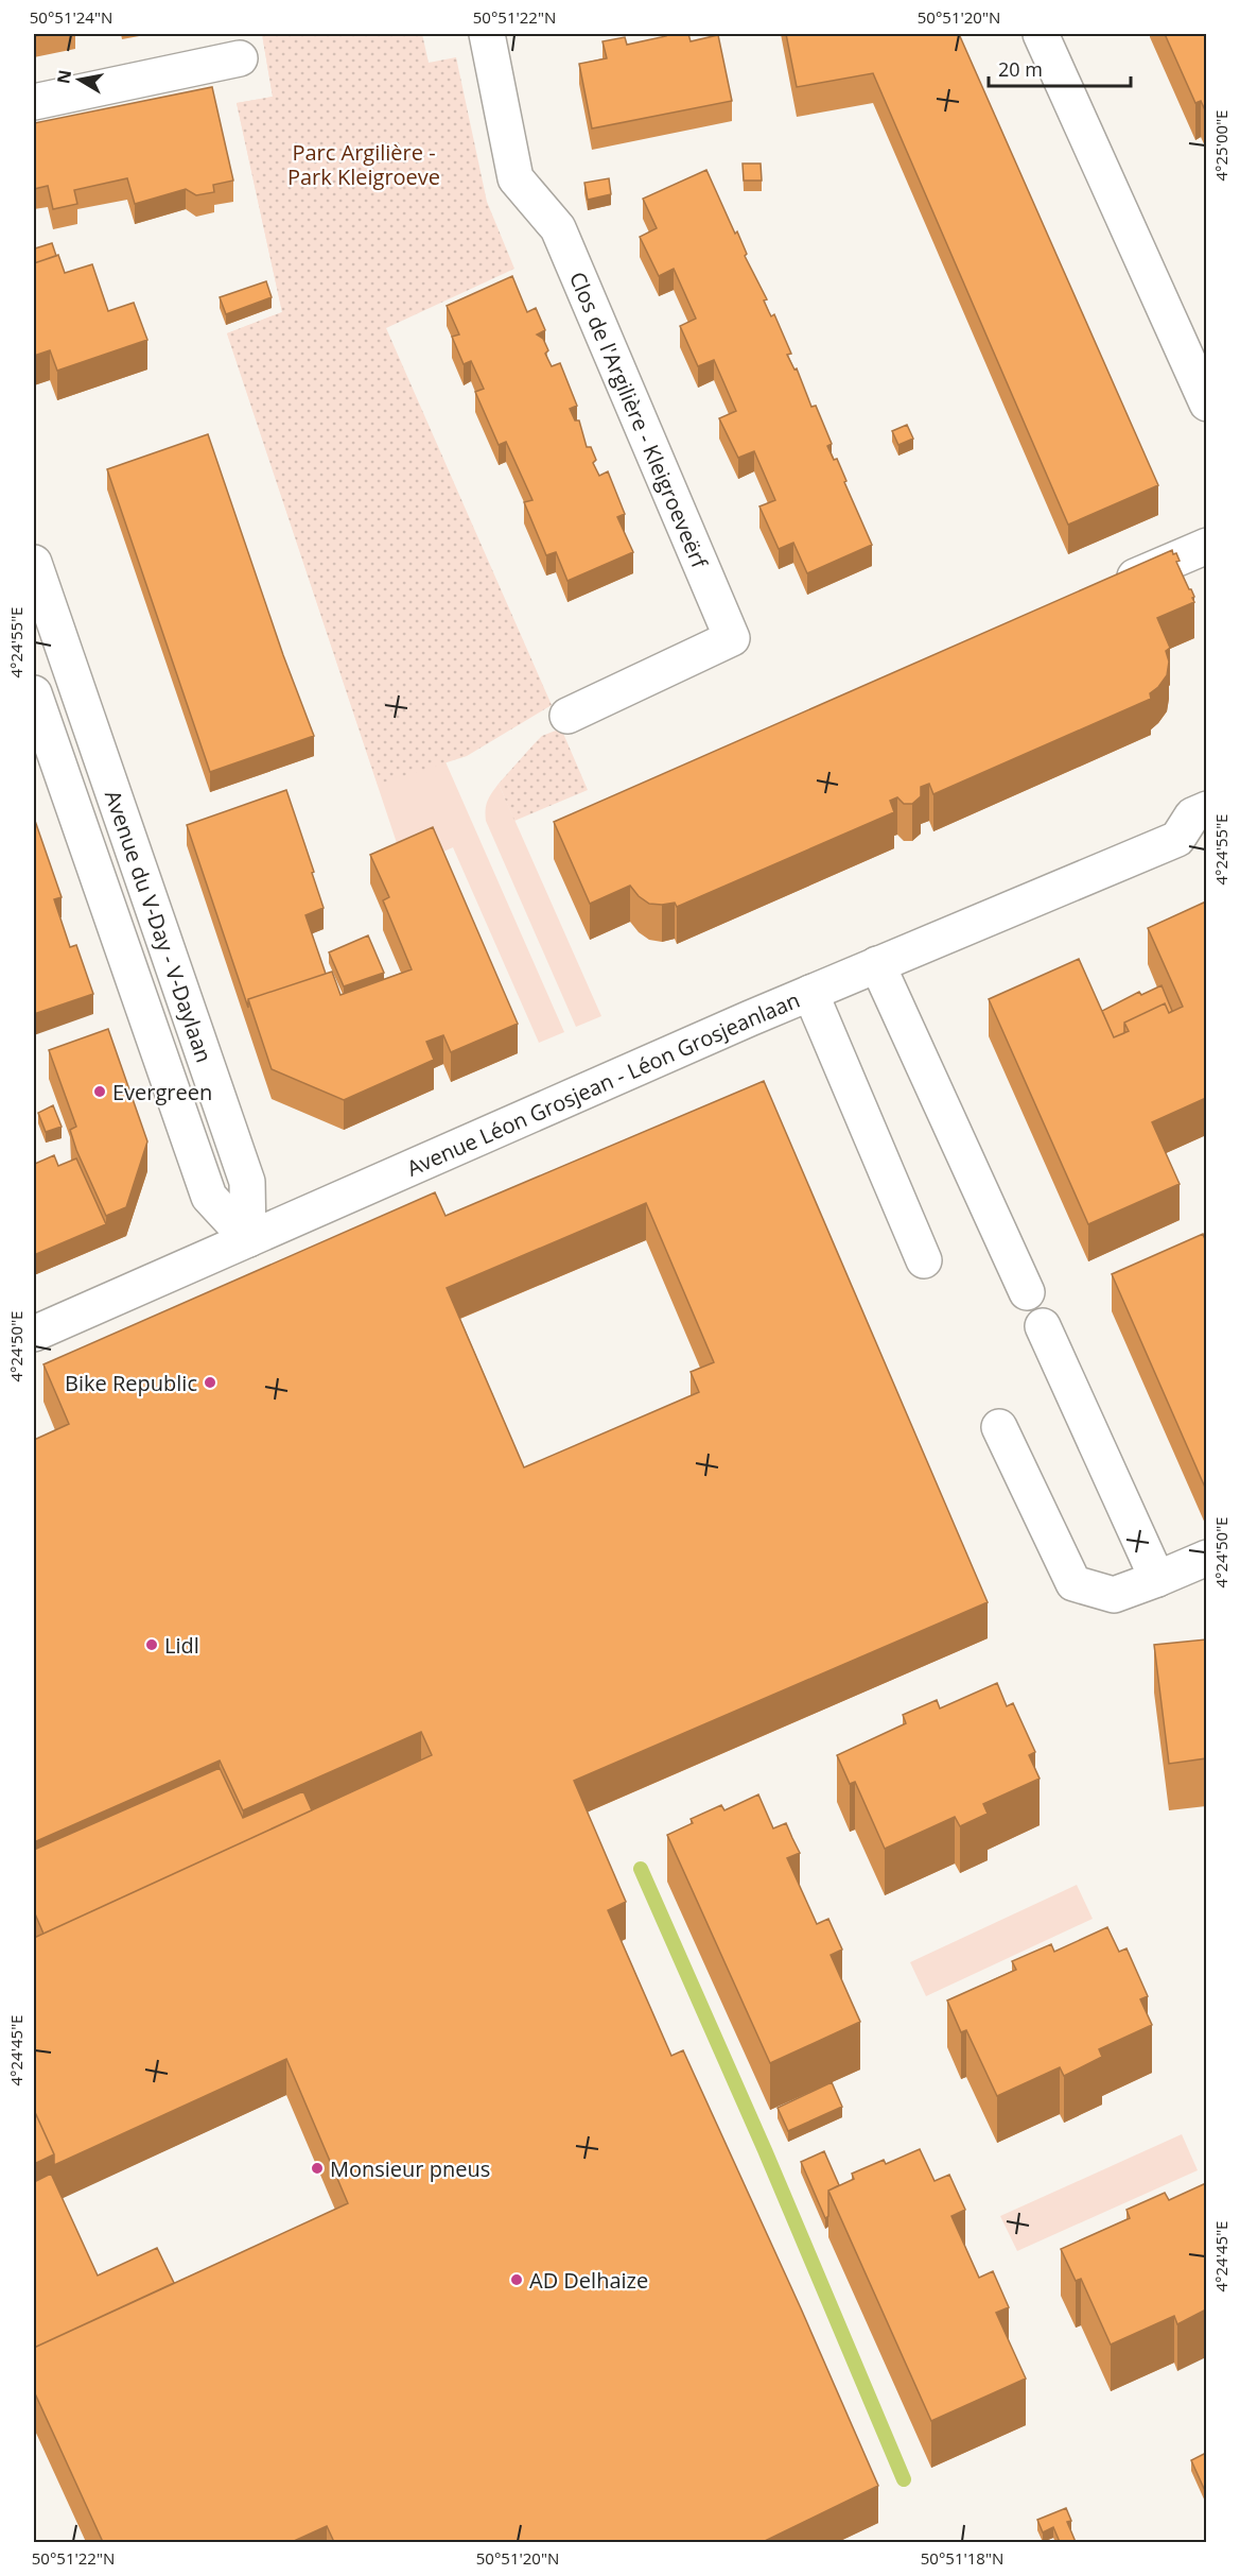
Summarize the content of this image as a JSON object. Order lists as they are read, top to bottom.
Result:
{
  "streets": {
    "street": ["Clos de l'Argilière - Kleigroeveërf", "Avenue du V-Day - V-Daylaan", "Avenue Léon Grosjean - Léon Grosjeanlaan"]
  },
  "crossings": [
    ["Avenue du V-Day - V-Daylaan", "Avenue Léon Grosjean - Léon Grosjeanlaan"]
  ],
  "parks": ["Parc Argilière - Park Kleigroeve"],
  "places": [
    "Evergreen",
    "Bike Republic",
    "Lidl",
    "Monsieur pneus",
    "AD Delhaize"
  ],
  "scale_bar": "20 m",
  "north": "left",
  "coordinates": [
    "50°51'24\"N",
    "50°51'22\"N",
    "50°51'20\"N",
    "4°25'00\"E",
    "4°24'55\"E",
    "4°24'50\"E",
    "4°24'45\"E",
    "50°51'18\"N"
  ]
}
